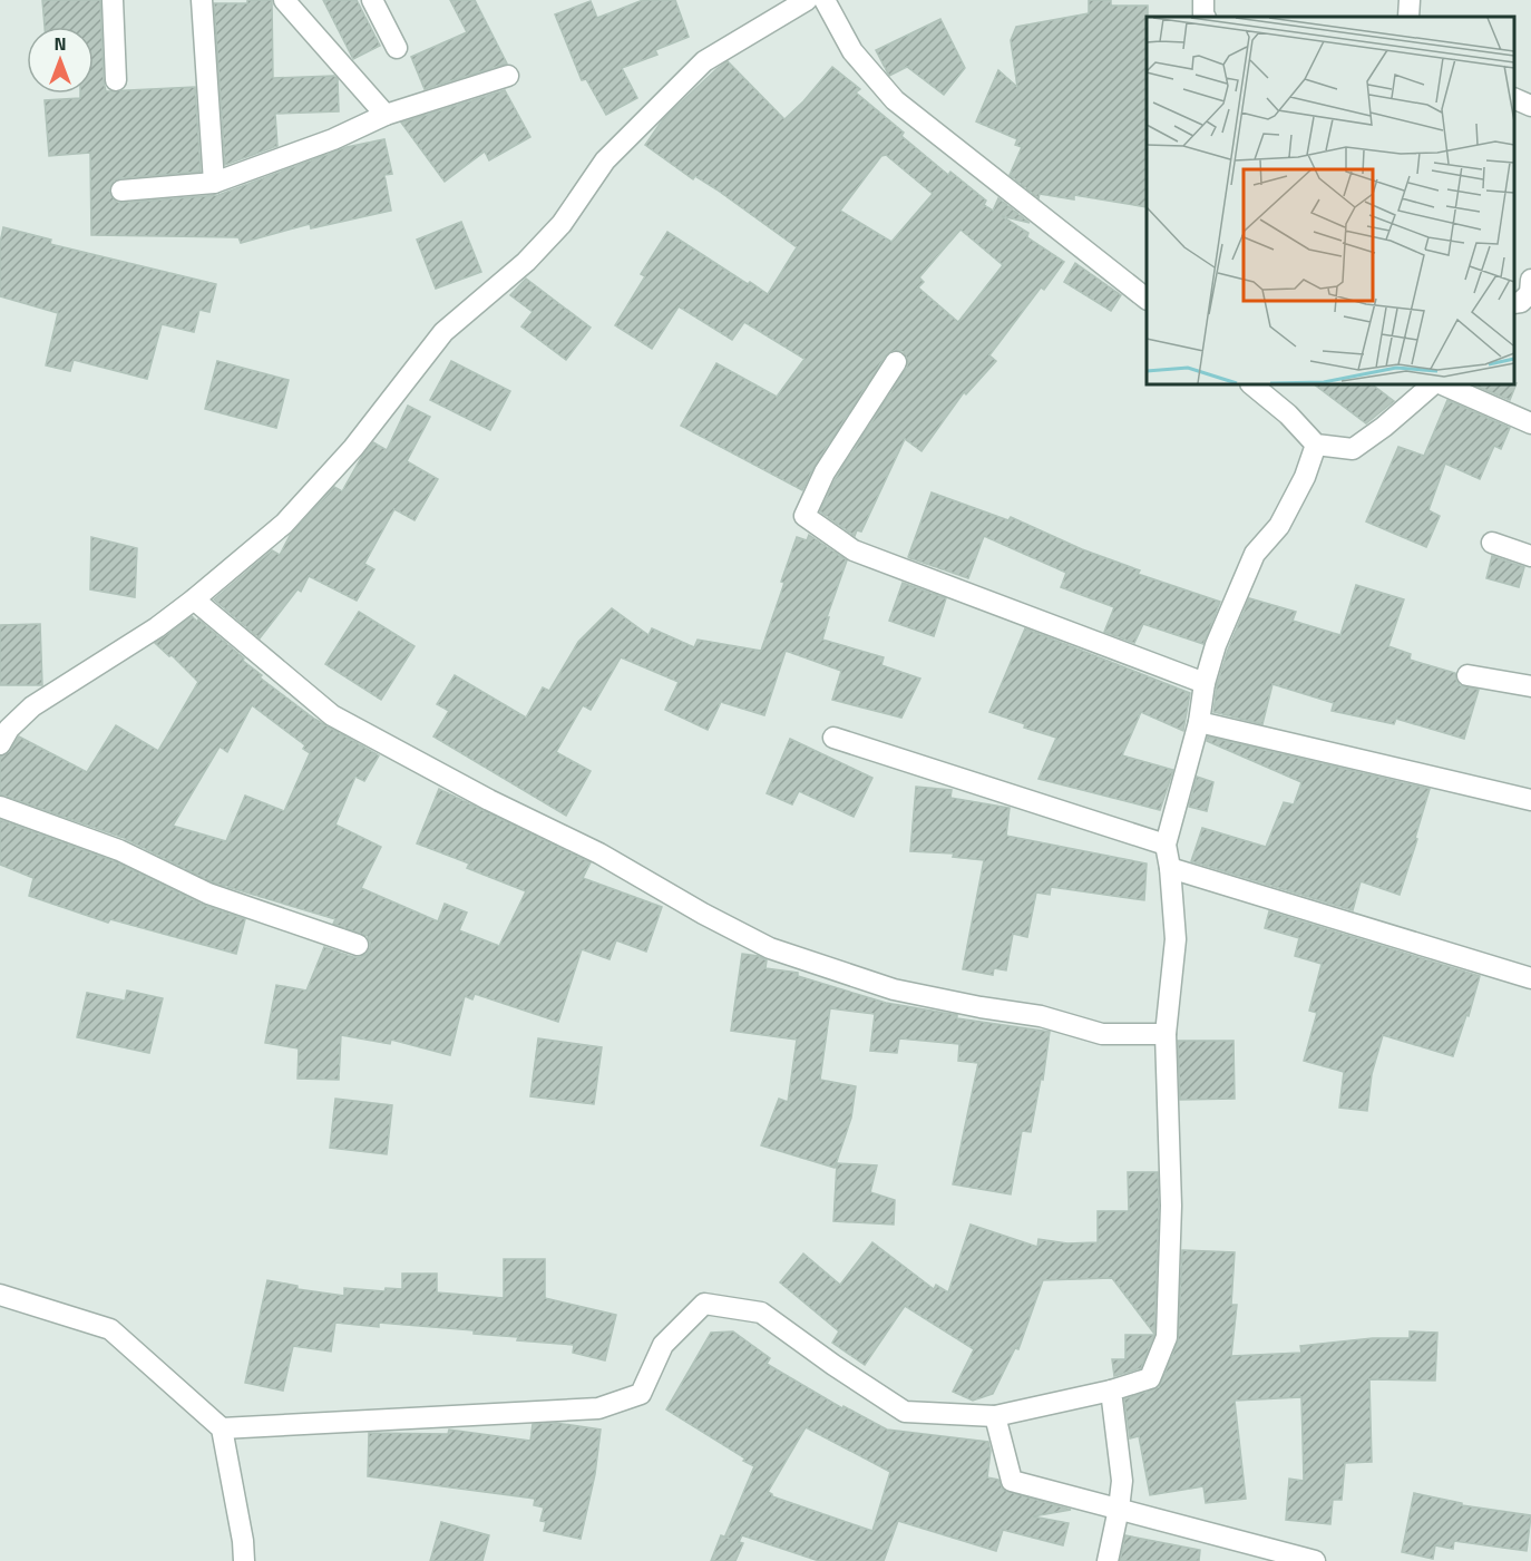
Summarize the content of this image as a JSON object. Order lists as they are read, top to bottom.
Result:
{
  "north": "top"
}
